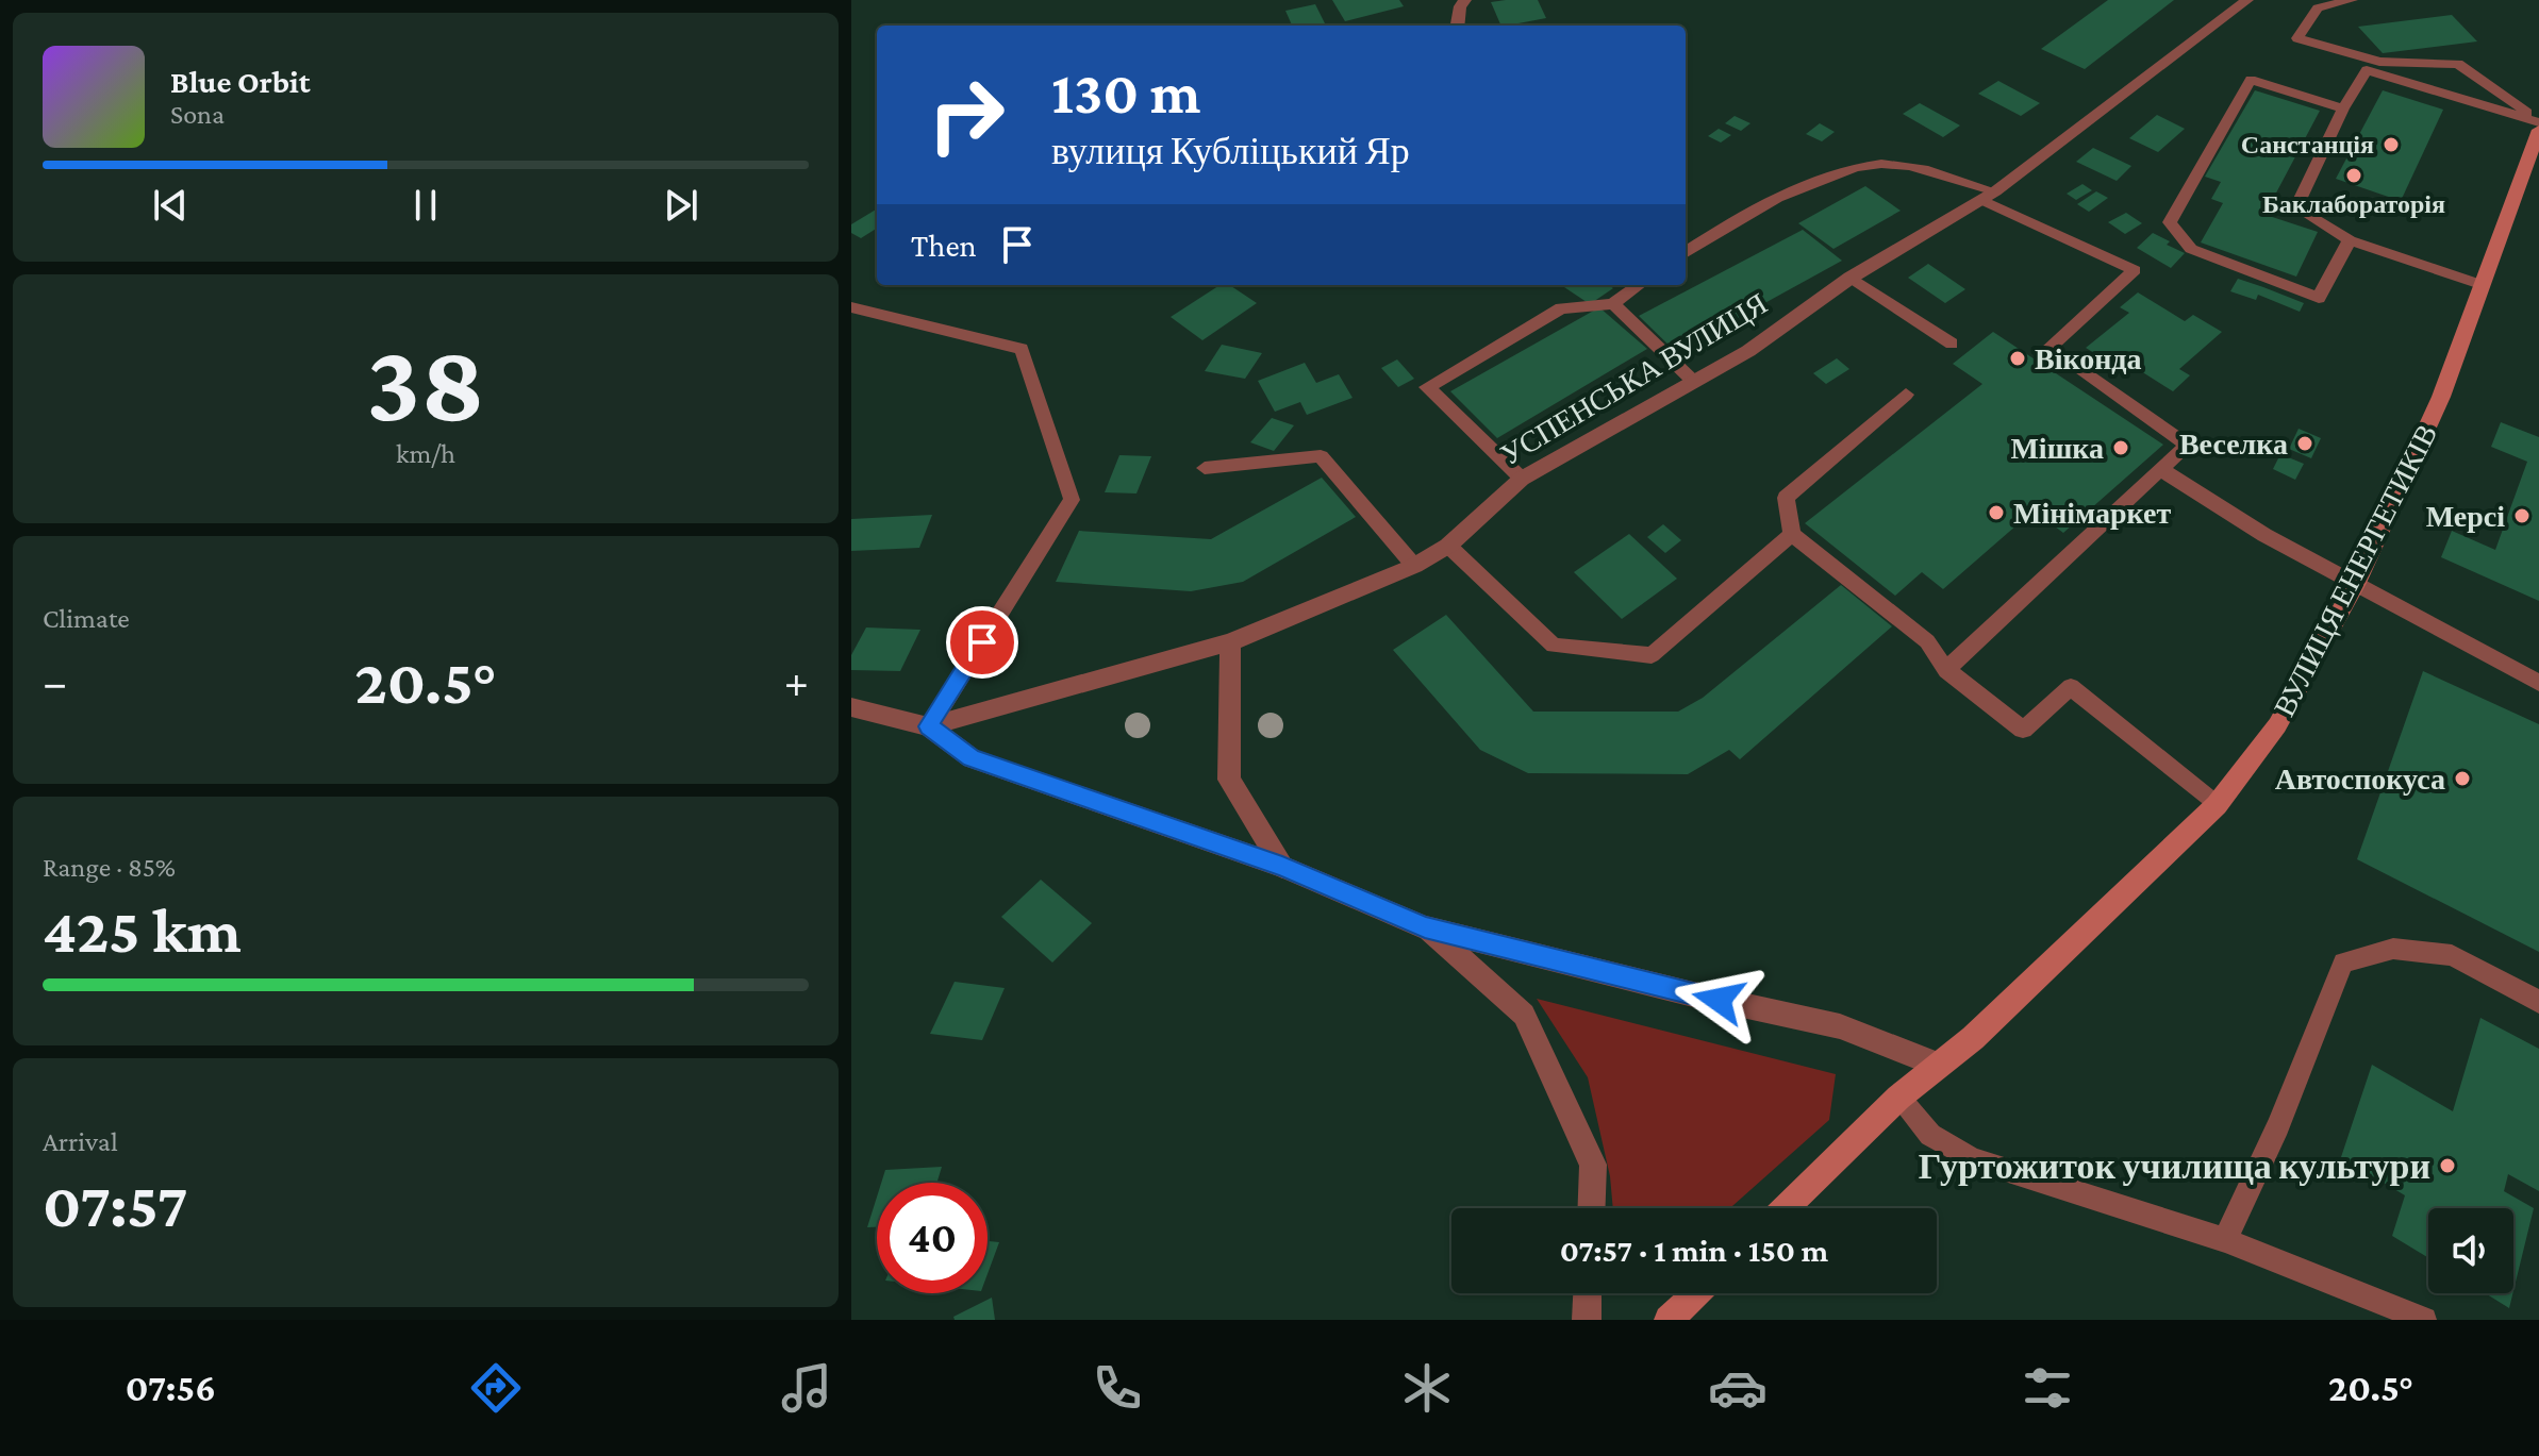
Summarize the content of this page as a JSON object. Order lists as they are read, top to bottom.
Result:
{
  "streets": {
    "main road": ["ВУЛИЦЯ ЕНЕРГЕТИКІВ"],
    "street": ["УСПЕНСЬКА ВУЛИЦЯ"]
  },
  "places": [
    "Санстанція",
    "Баклабораторія",
    "Віконда",
    "Веселка",
    "Мішка",
    "Мінімаркет",
    "Мерсі",
    "Автоспокуса",
    "Гуртожиток училища культури"
  ],
  "page": {
    "turn": ["130 m", "вулиця Кубліцький Яр"],
    "song": ["Blue Orbit", "Sona"],
    "then": "Then",
    "tile": [
      ["38", "km/h"],
      "Climate",
      ["Range · 85%", "425 km"],
      ["Arrival", "07:57"]
    ],
    "heat": ["−", "20.5°", "+"],
    "limit": "40",
    "trip": "07:57 · 1 min · 150 m",
    "tabs": ["07:56", "20.5°"]
  }
}
